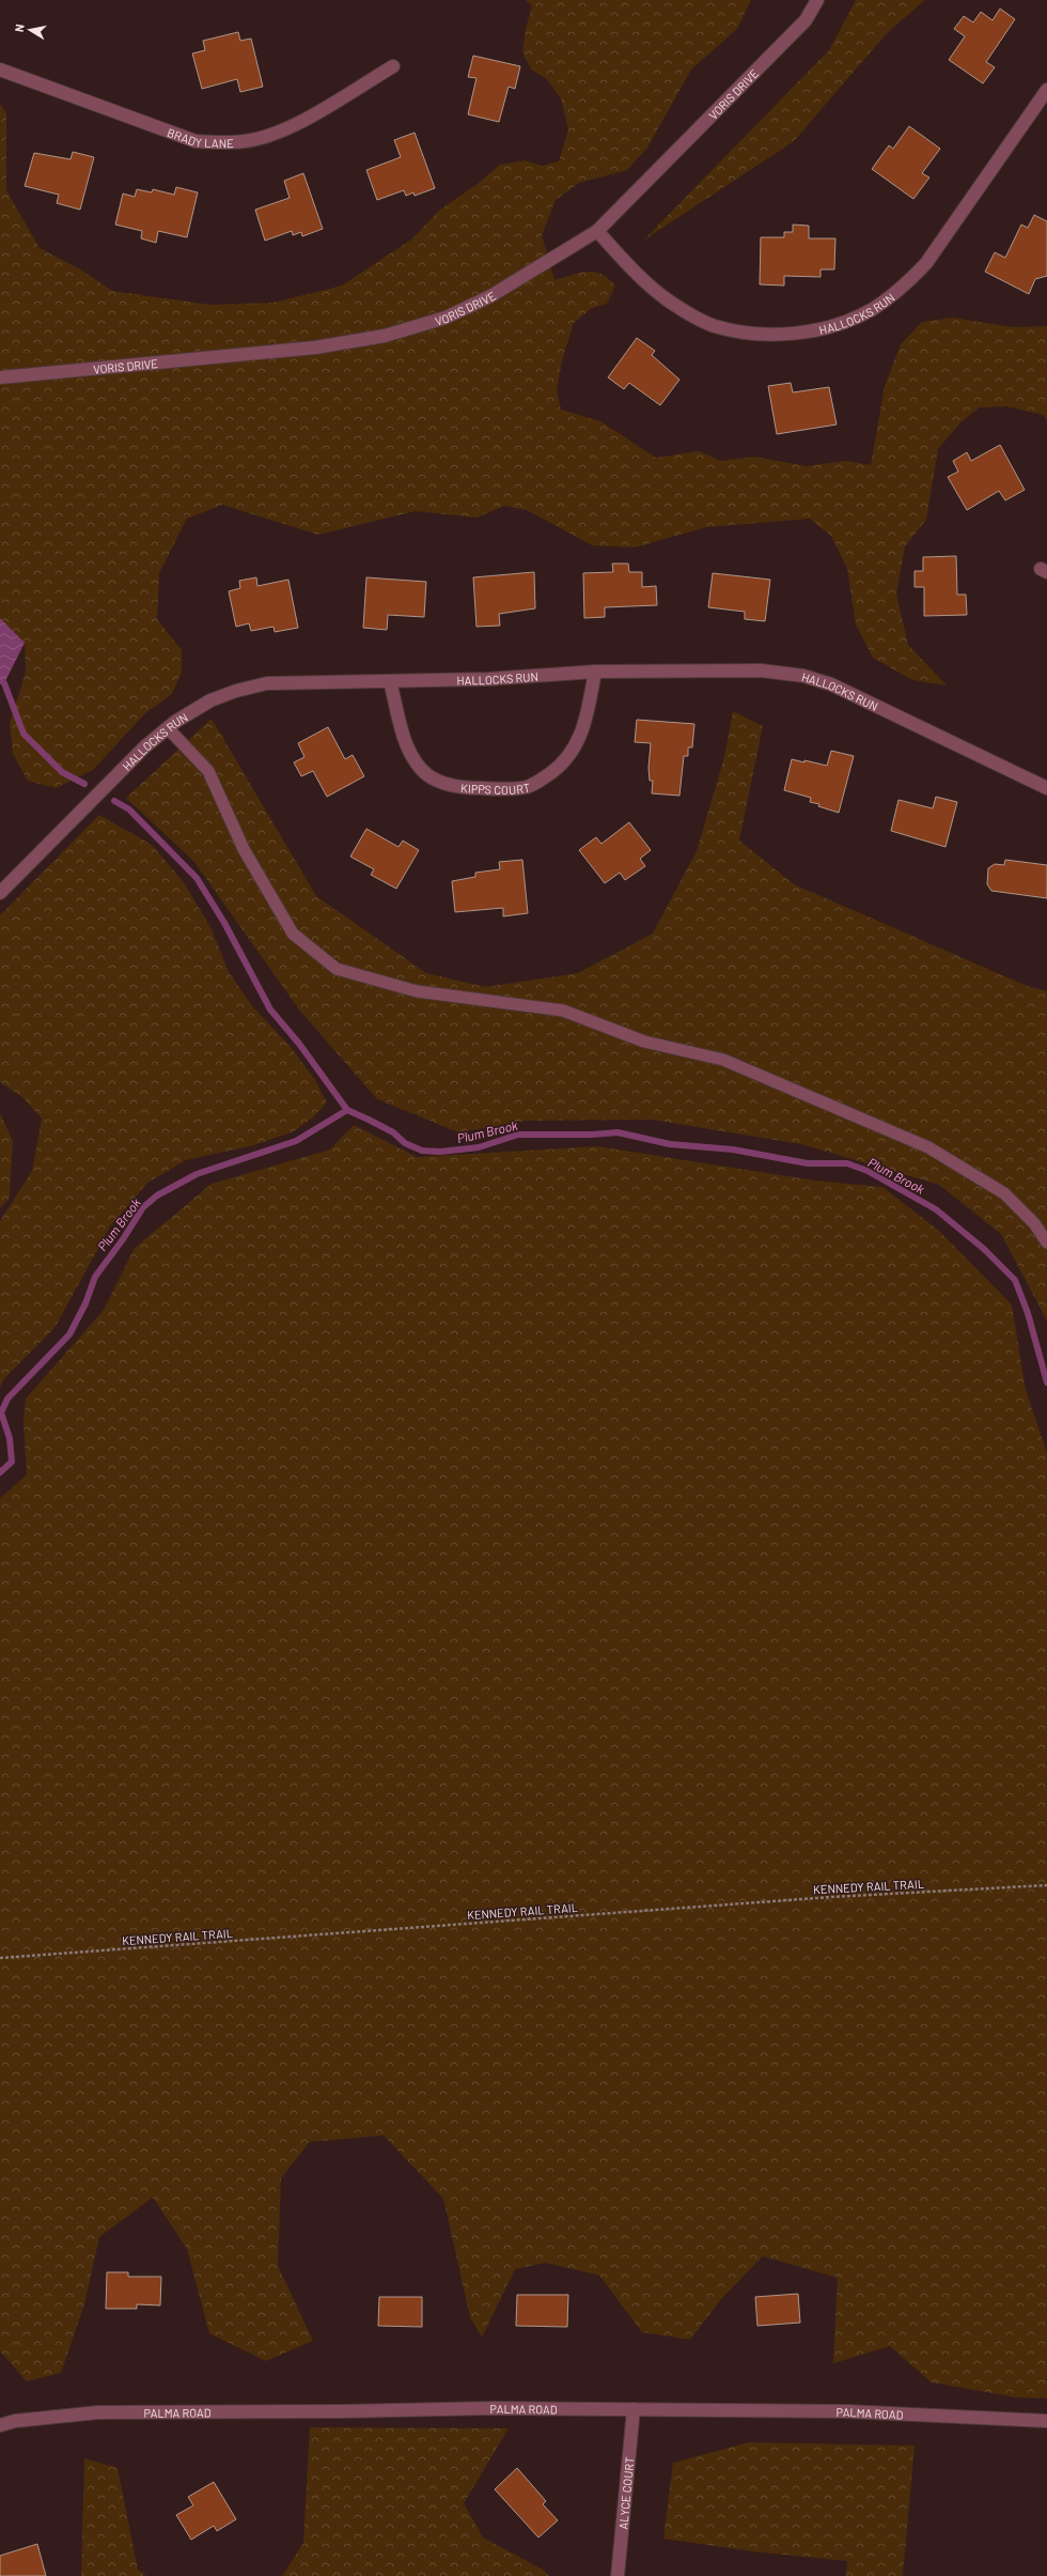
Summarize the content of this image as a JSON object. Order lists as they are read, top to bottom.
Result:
{
  "streets": {
    "street": [
      "VORIS DRIVE",
      "BRADY LANE",
      "HALLOCKS RUN",
      "KIPPS COURT",
      "PALMA ROAD",
      "ALYCE COURT"
    ],
    "path": ["KENNEDY RAIL TRAIL"]
  },
  "crossings": [
    ["VORIS DRIVE", "HALLOCKS RUN"],
    ["HALLOCKS RUN", "KIPPS COURT"],
    ["PALMA ROAD", "ALYCE COURT"]
  ],
  "water": ["Plum Brook"],
  "north": "left"
}
